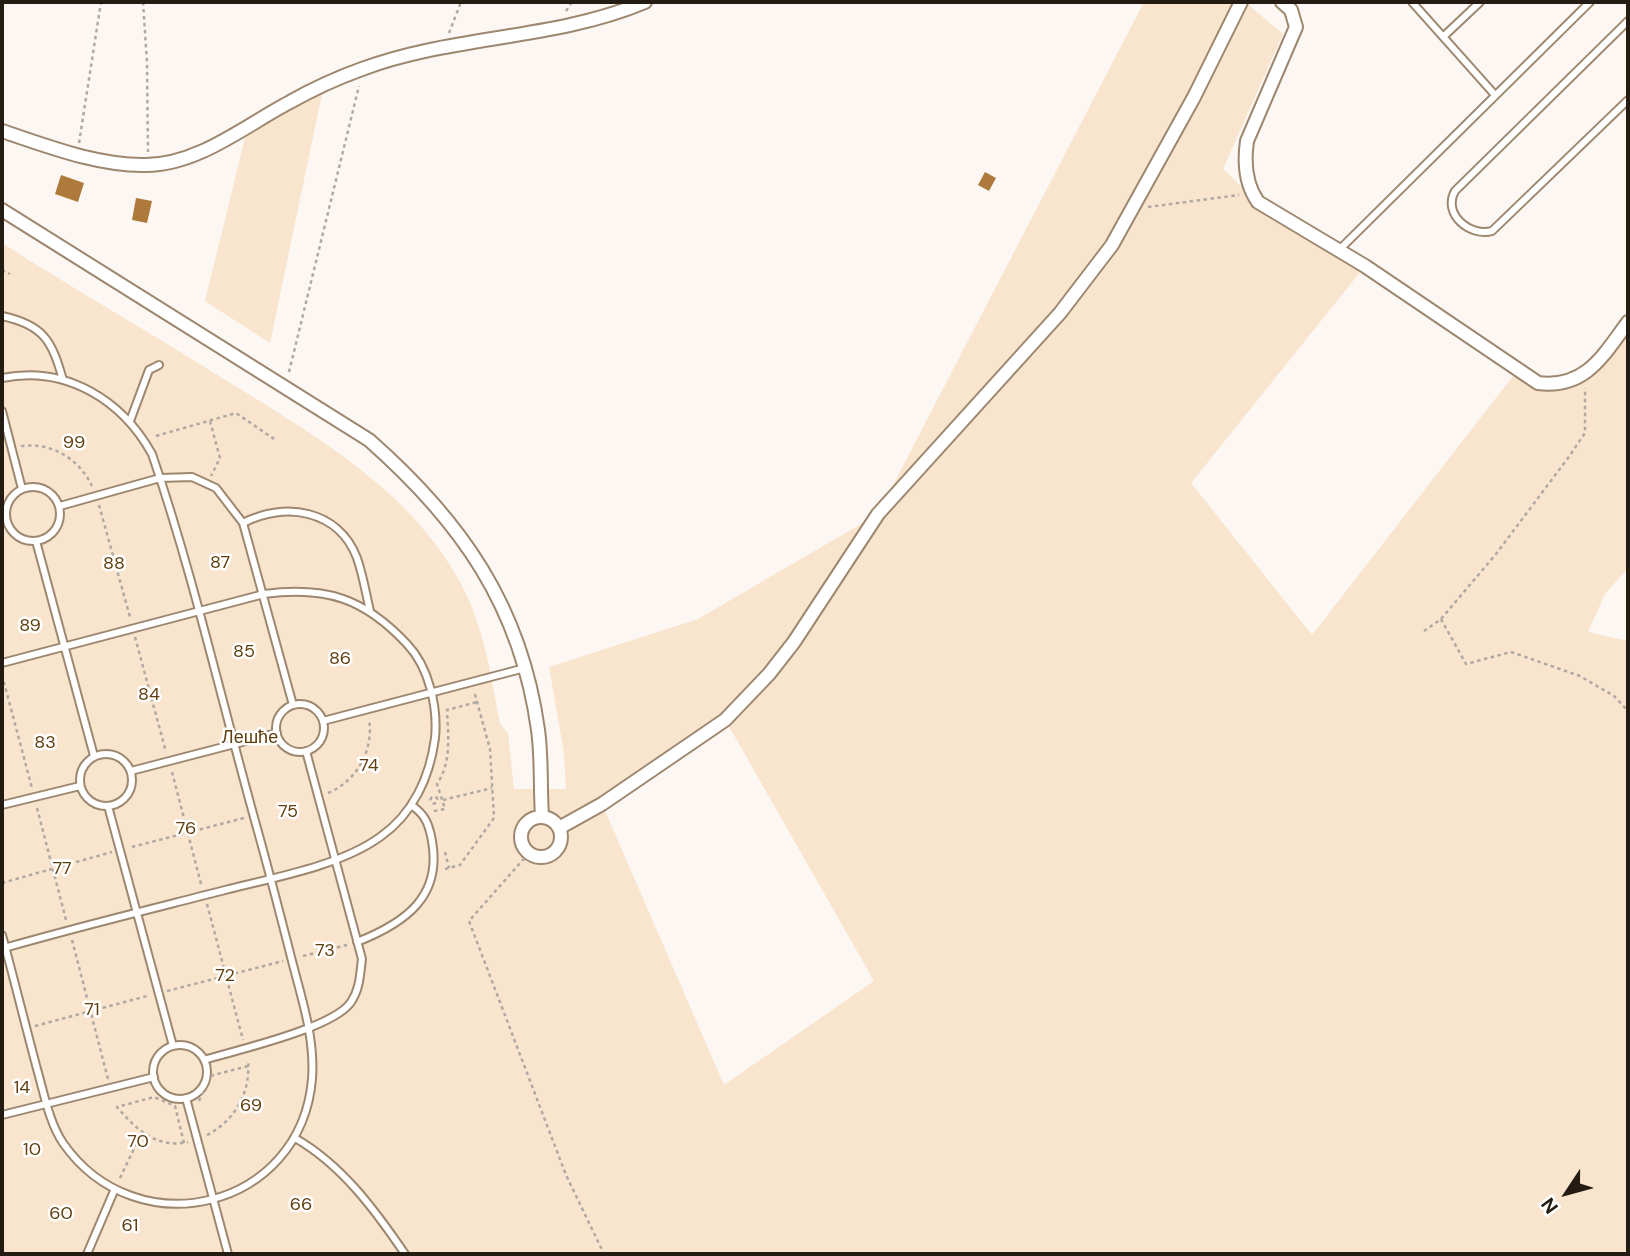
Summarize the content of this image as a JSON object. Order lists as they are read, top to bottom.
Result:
{
  "parks": [
    "99",
    "87",
    "88",
    "89",
    "85",
    "86",
    "84",
    "Лешће",
    "83",
    "74",
    "75",
    "76",
    "77",
    "73",
    "72",
    "71",
    "14",
    "69",
    "70",
    "10",
    "66",
    "60",
    "61"
  ],
  "north": "bottom left"
}
